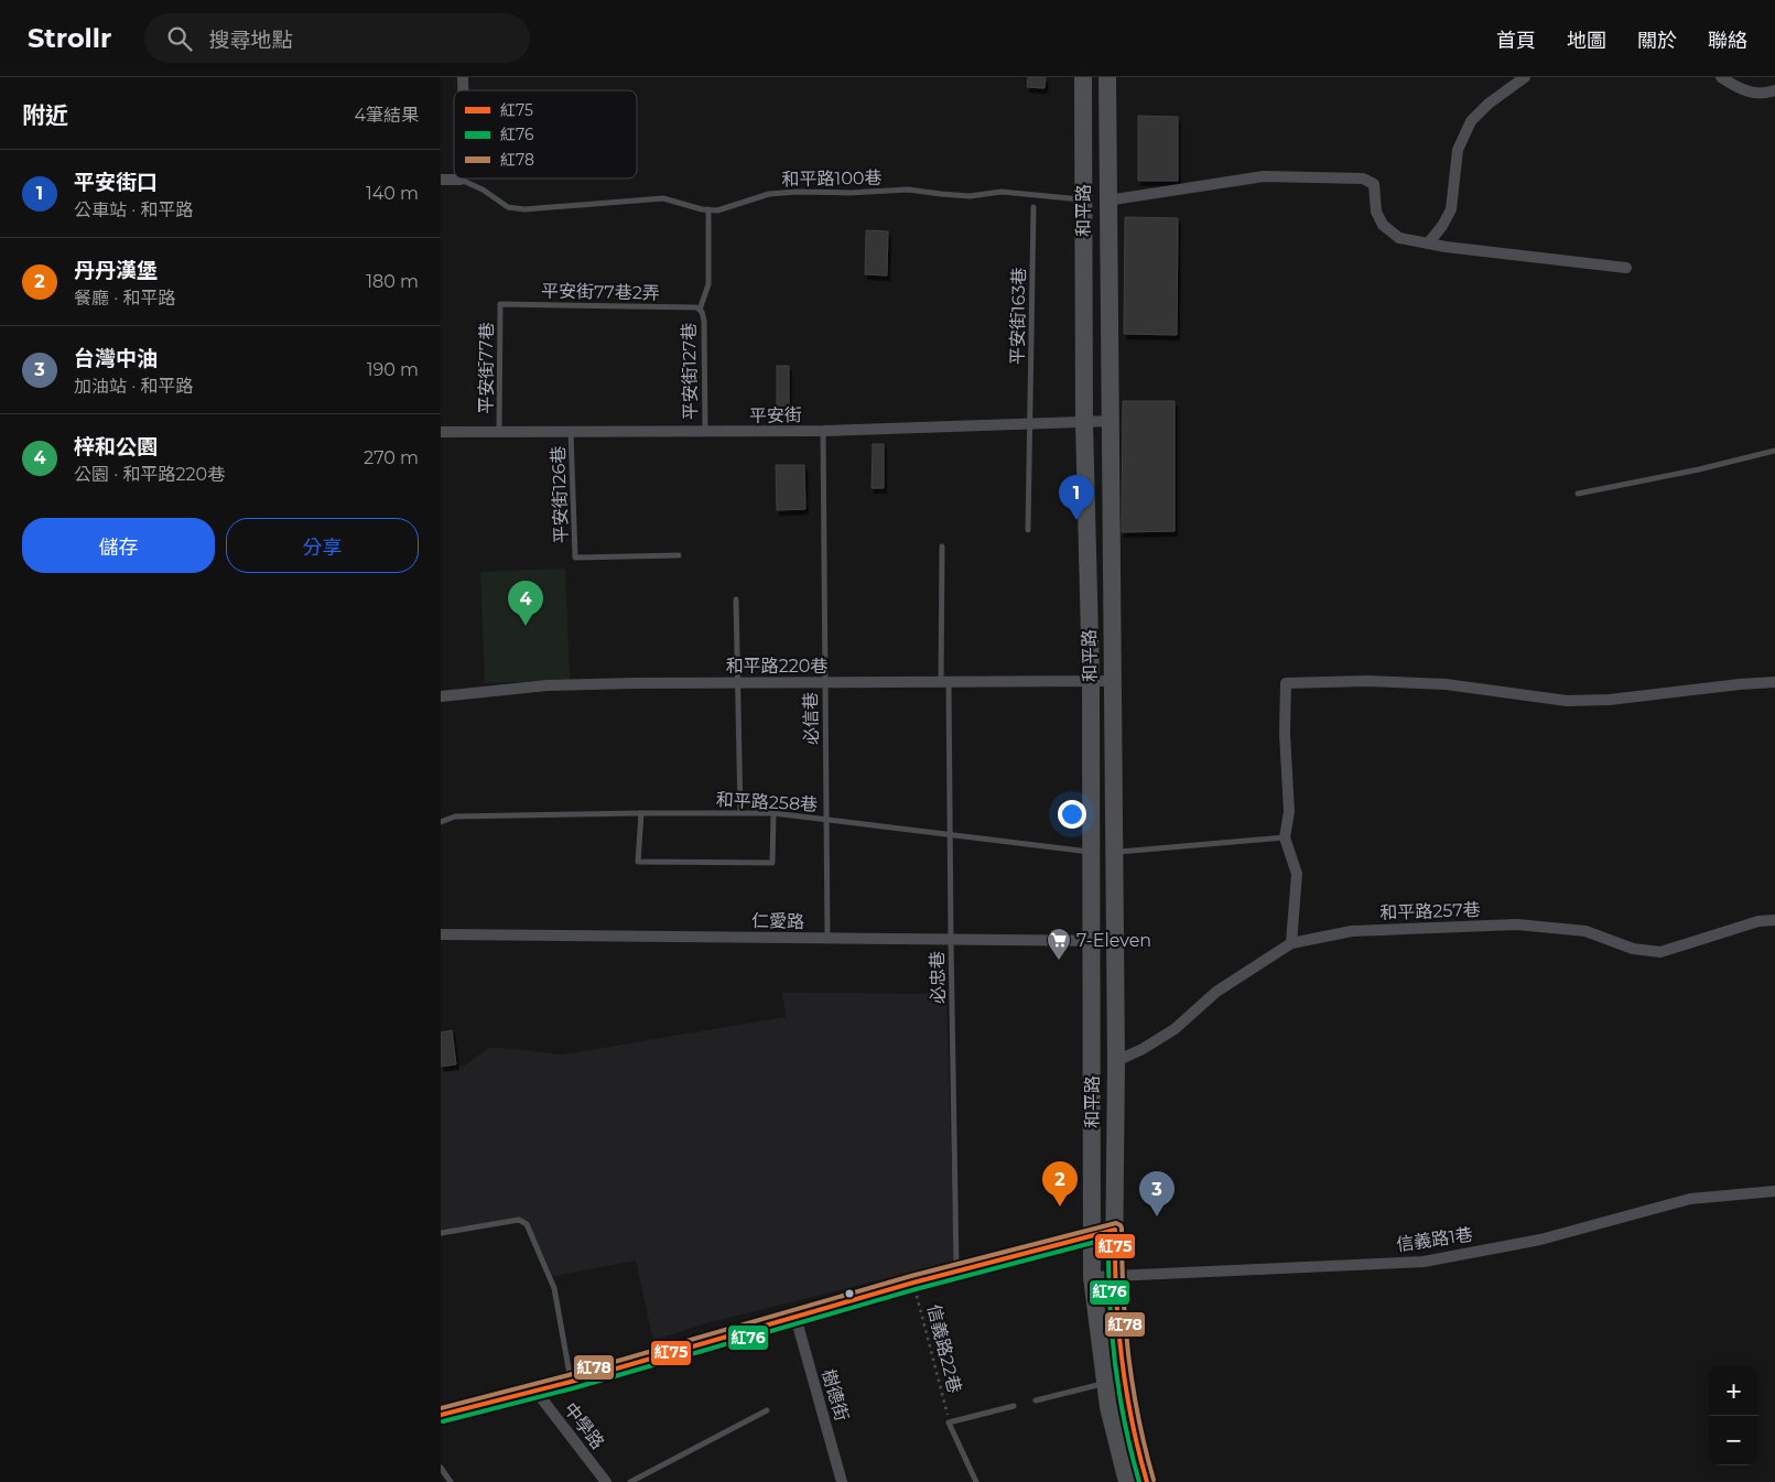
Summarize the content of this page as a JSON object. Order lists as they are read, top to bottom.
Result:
{
  "streets": {
    "main road": ["和平路"],
    "street": [
      "平安街",
      "和平路220巷",
      "和平路257巷",
      "仁愛路",
      "信義路1巷",
      "樹德街",
      "中學路"
    ],
    "lane": [
      "和平路100巷",
      "平安街77巷2弄",
      "平安街163巷",
      "平安街77巷",
      "平安街127巷",
      "平安街126巷",
      "必信巷",
      "和平路258巷",
      "必忠巷"
    ],
    "path": ["信義路22巷"]
  },
  "crossings": [
    ["和平路100巷", "和平路"],
    ["和平路", "平安街"],
    ["和平路", "和平路220巷"],
    ["和平路", "和平路258巷"],
    ["和平路", "和平路257巷"],
    ["和平路", "仁愛路"],
    ["和平路", "信義路1巷"],
    ["平安街77巷2弄", "平安街77巷"],
    ["平安街77巷2弄", "平安街127巷"],
    ["平安街163巷", "平安街"],
    ["平安街77巷", "平安街"],
    ["平安街127巷", "平安街"],
    ["平安街", "平安街126巷"],
    ["平安街", "必信巷"],
    ["和平路220巷", "必信巷"],
    ["和平路220巷", "必忠巷"],
    ["必信巷", "和平路258巷"],
    ["必信巷", "仁愛路"],
    ["和平路258巷", "必忠巷"],
    ["仁愛路", "必忠巷"]
  ],
  "places": {
    "supermarket": ["7-Eleven"]
  },
  "lines": ["transit line 紅78", "transit line 紅75", "transit line 紅76"],
  "legend": ["紅75", "紅76", "紅78"],
  "page": {
    "header": "Strollr",
    "search": "搜尋地點",
    "nav": [
      "首頁",
      "地圖",
      "關於",
      "聯絡"
    ],
    "heading": ["附近", "4筆結果"],
    "list": [
      {
        "mark": "1",
        "name": "平安街口",
        "note": "公車站 · 和平路",
        "value": "140 m"
      },
      {
        "mark": "2",
        "name": "丹丹漢堡",
        "note": "餐廳 · 和平路",
        "value": "180 m"
      },
      {
        "mark": "3",
        "name": "台灣中油",
        "note": "加油站 · 和平路",
        "value": "190 m"
      },
      {
        "mark": "4",
        "name": "梓和公園",
        "note": "公園 · 和平路220巷",
        "value": "270 m"
      }
    ],
    "pins": [
      "1",
      "4",
      "2",
      "3"
    ],
    "buttons": ["儲存", "分享"],
    "map_buttons": ["+", "−"]
  }
}
